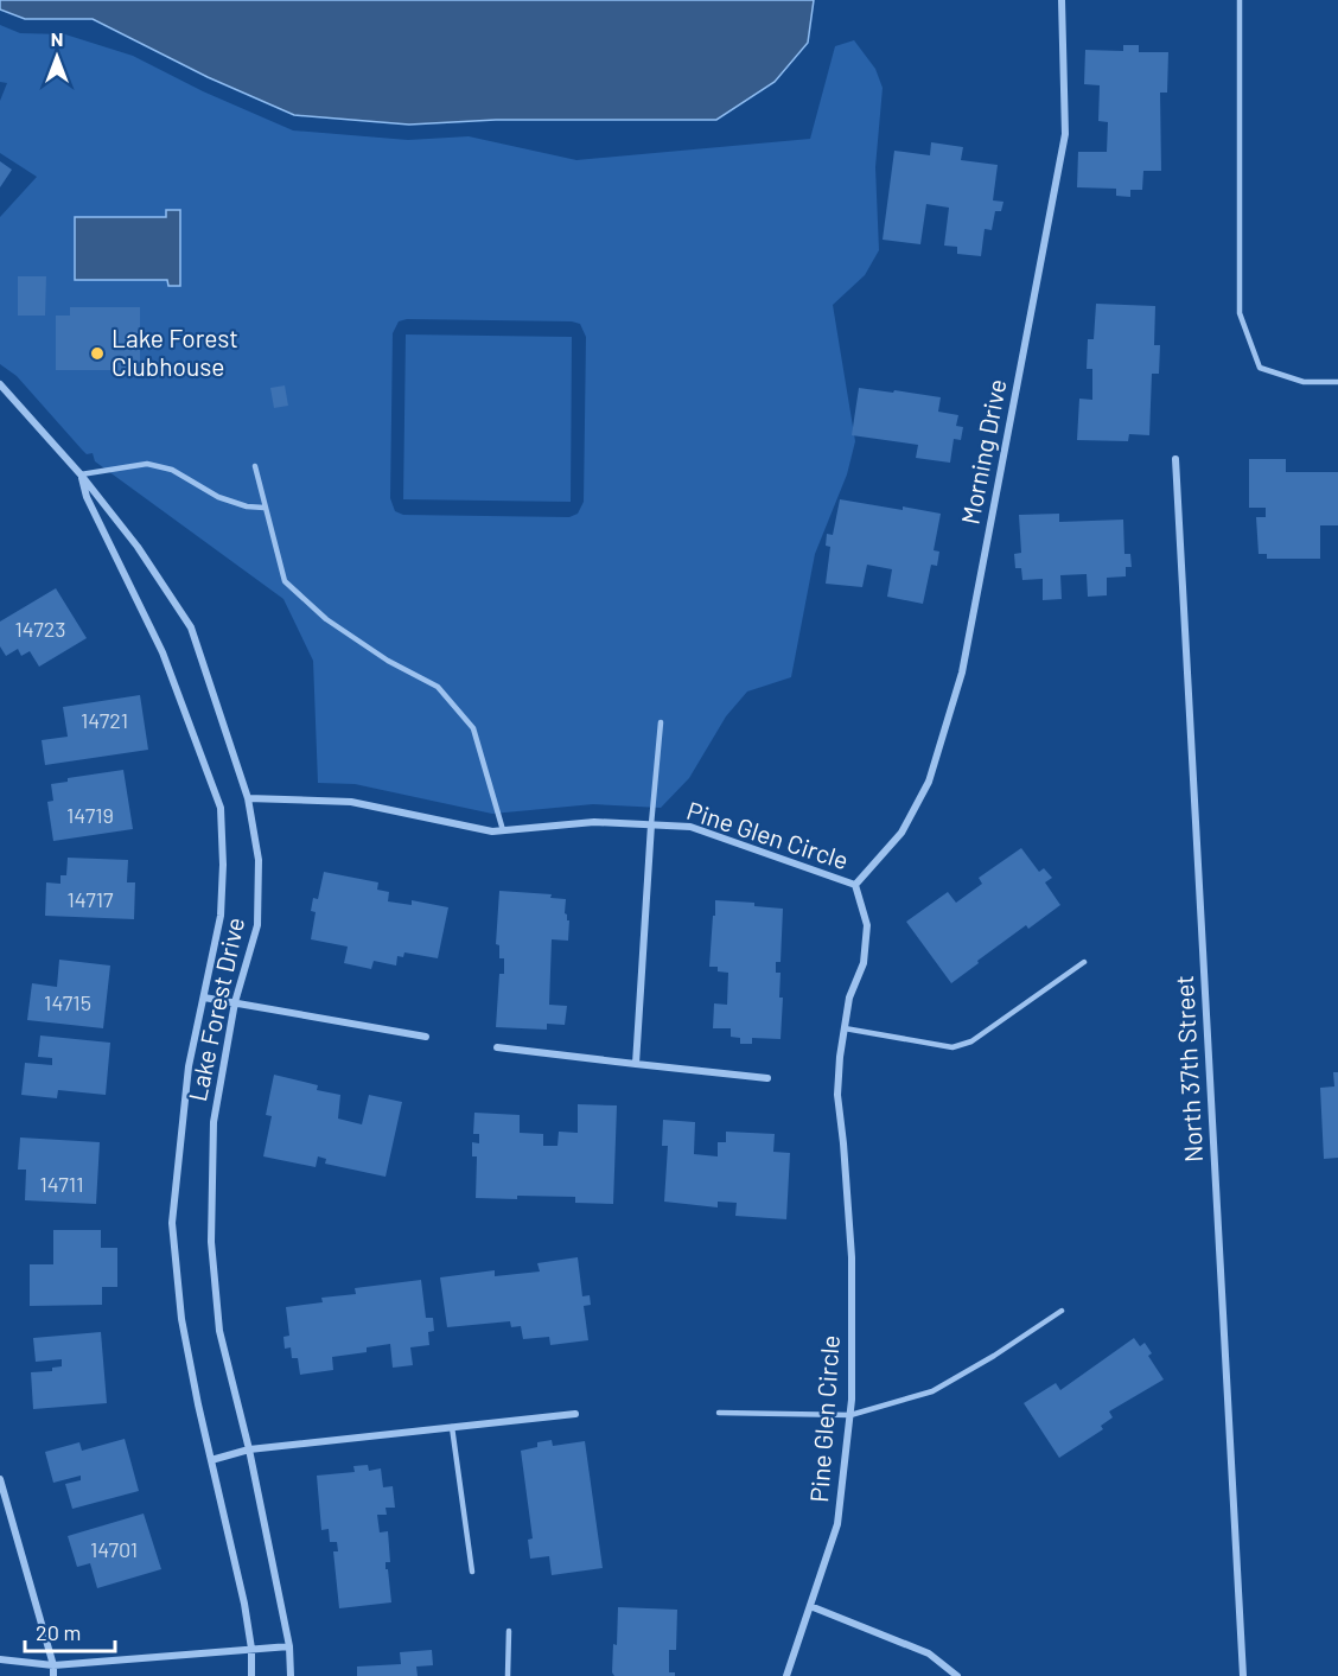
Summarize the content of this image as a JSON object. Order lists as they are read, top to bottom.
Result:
{
  "streets": {
    "street": [
      "Morning Drive",
      "Pine Glen Circle",
      "Lake Forest Drive",
      "North 37th Street"
    ]
  },
  "crossings": [
    ["Morning Drive", "Pine Glen Circle"],
    ["Pine Glen Circle", "Lake Forest Drive"]
  ],
  "places": ["Lake Forest Clubhouse"],
  "house_numbers": [
    "14723",
    "14721",
    "14719",
    "14717",
    "14715",
    "14711",
    "14701"
  ],
  "scale_bar": "20 m",
  "north": "top"
}
